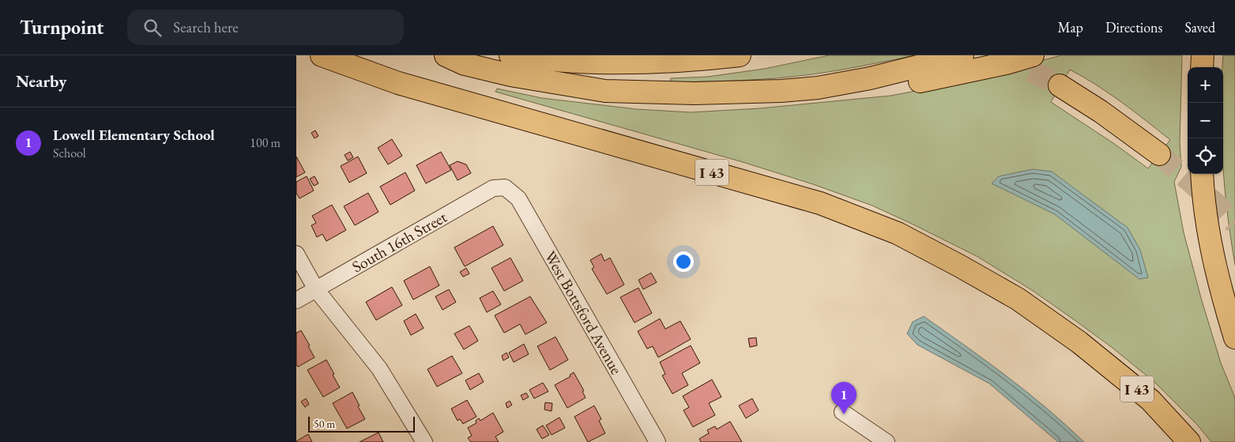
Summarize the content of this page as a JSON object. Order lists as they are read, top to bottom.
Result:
{
  "streets": {
    "highway": ["I 43"],
    "street": ["South 16th Street", "West Bottsford Avenue"]
  },
  "crossings": [
    ["South 16th Street", "West Bottsford Avenue"]
  ],
  "scale_bar": "50 m",
  "page": {
    "header": "Turnpoint",
    "search": "Search here",
    "nav": ["Map", "Directions", "Saved"],
    "heading": "Nearby",
    "map_buttons": ["+", "−"],
    "list": [
      {
        "mark": "1",
        "name": "Lowell Elementary School",
        "note": "School",
        "value": "100 m"
      }
    ],
    "pins": "1",
    "scale": "50 m"
  }
}
